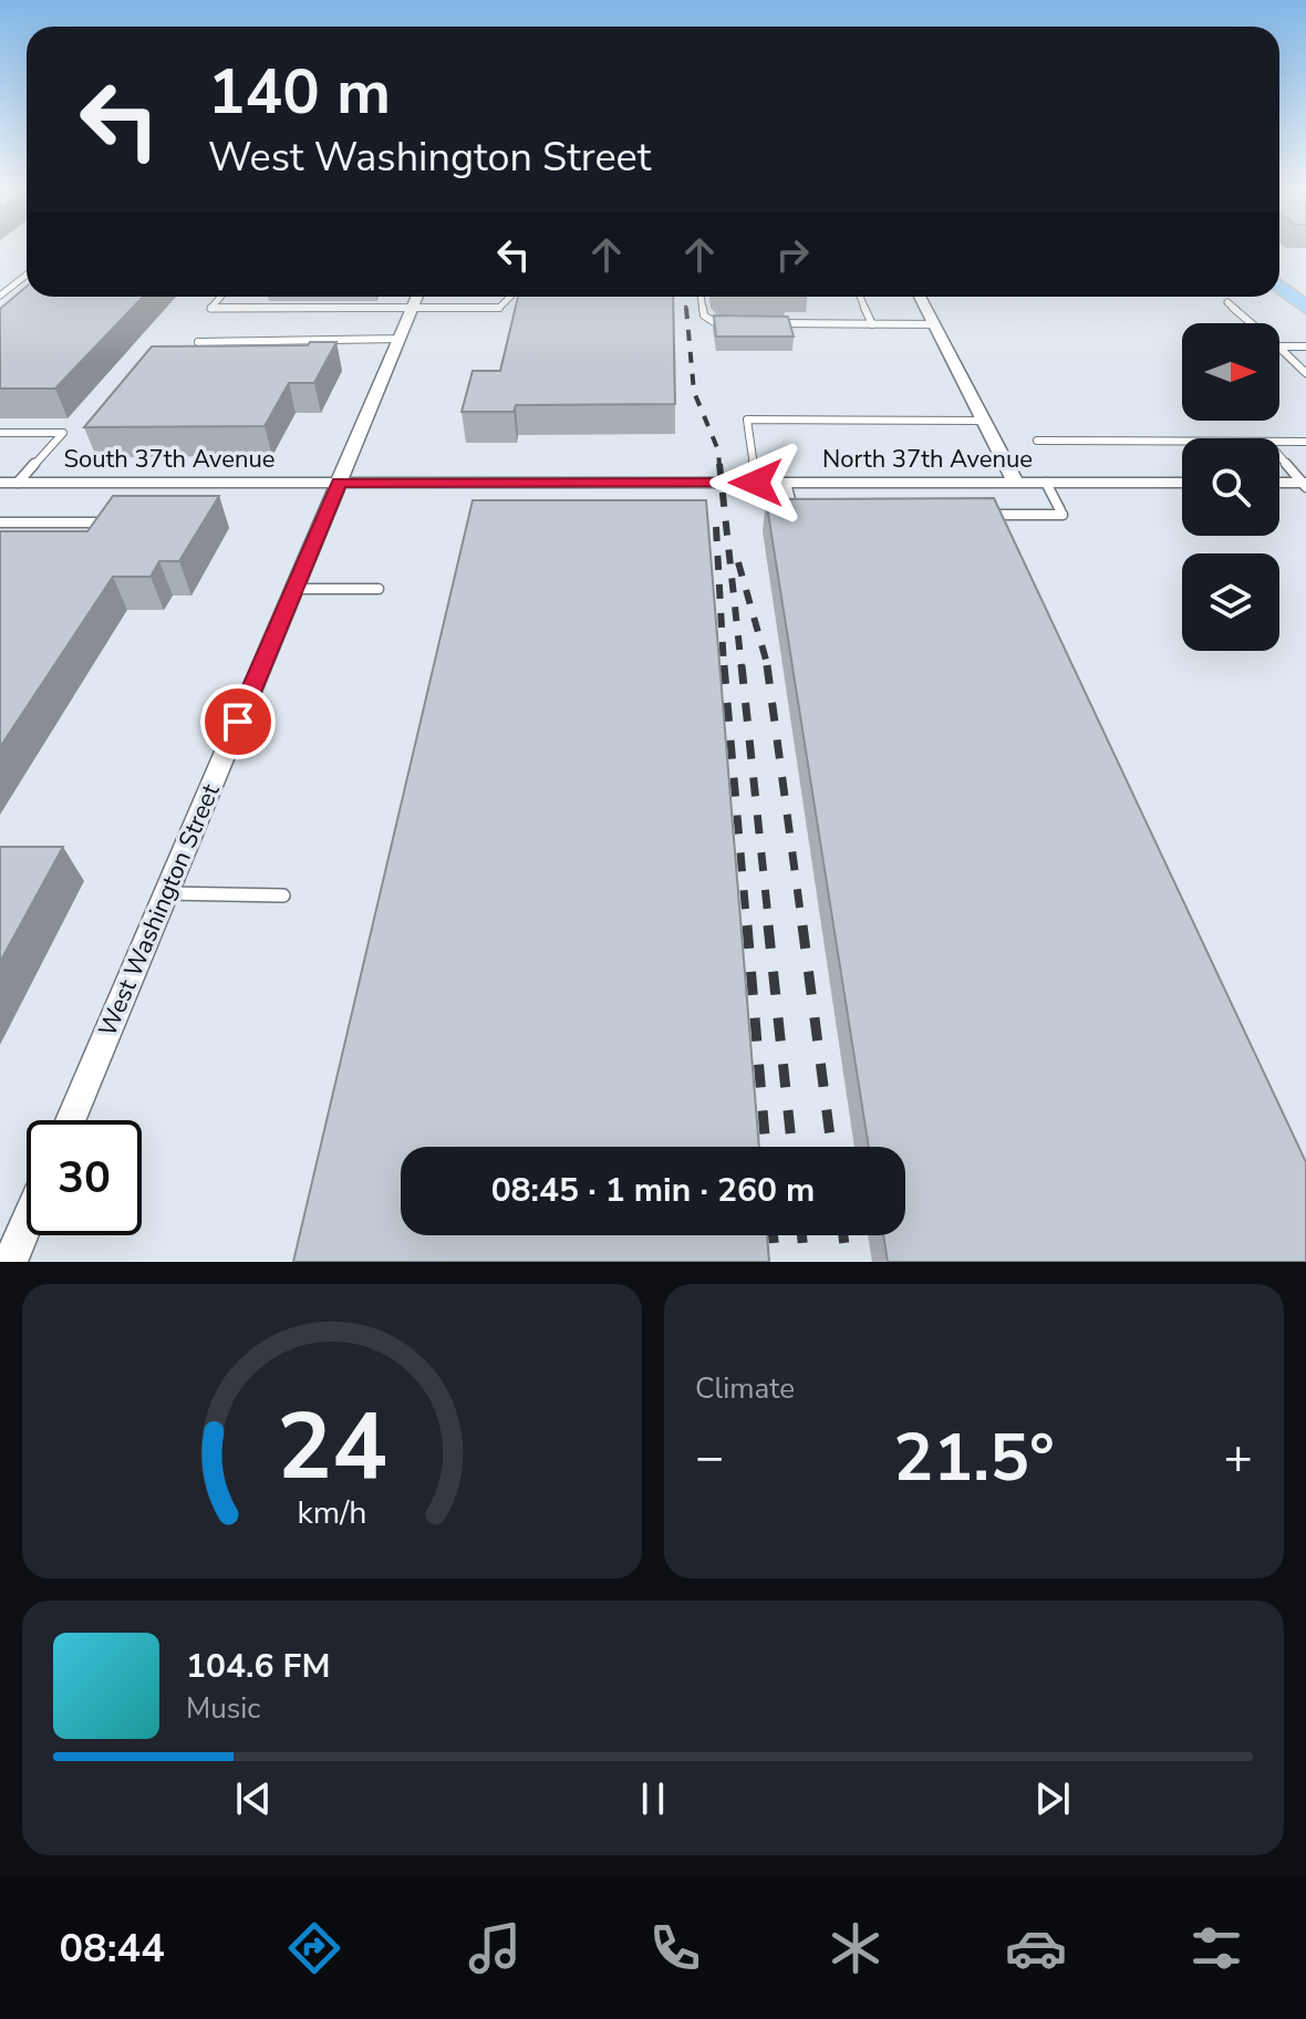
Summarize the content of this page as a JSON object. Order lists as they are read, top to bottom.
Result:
{
  "streets": {
    "street": ["South 37th Avenue", "North 37th Avenue", "West Washington Street"]
  },
  "crossings": [
    ["South 37th Avenue", "North 37th Avenue"],
    ["South 37th Avenue", "West Washington Street"],
    ["North 37th Avenue", "West Washington Street"]
  ],
  "north": "right",
  "page": {
    "turn": ["140 m", "West Washington Street"],
    "limit": "30",
    "trip": "08:45 · 1 min · 260 m",
    "tile": "Climate",
    "heat": ["−", "21.5°", "+"],
    "song": ["104.6 FM", "Music"],
    "tabs": "08:44",
    "gauge": ["24", "km/h"]
  }
}
